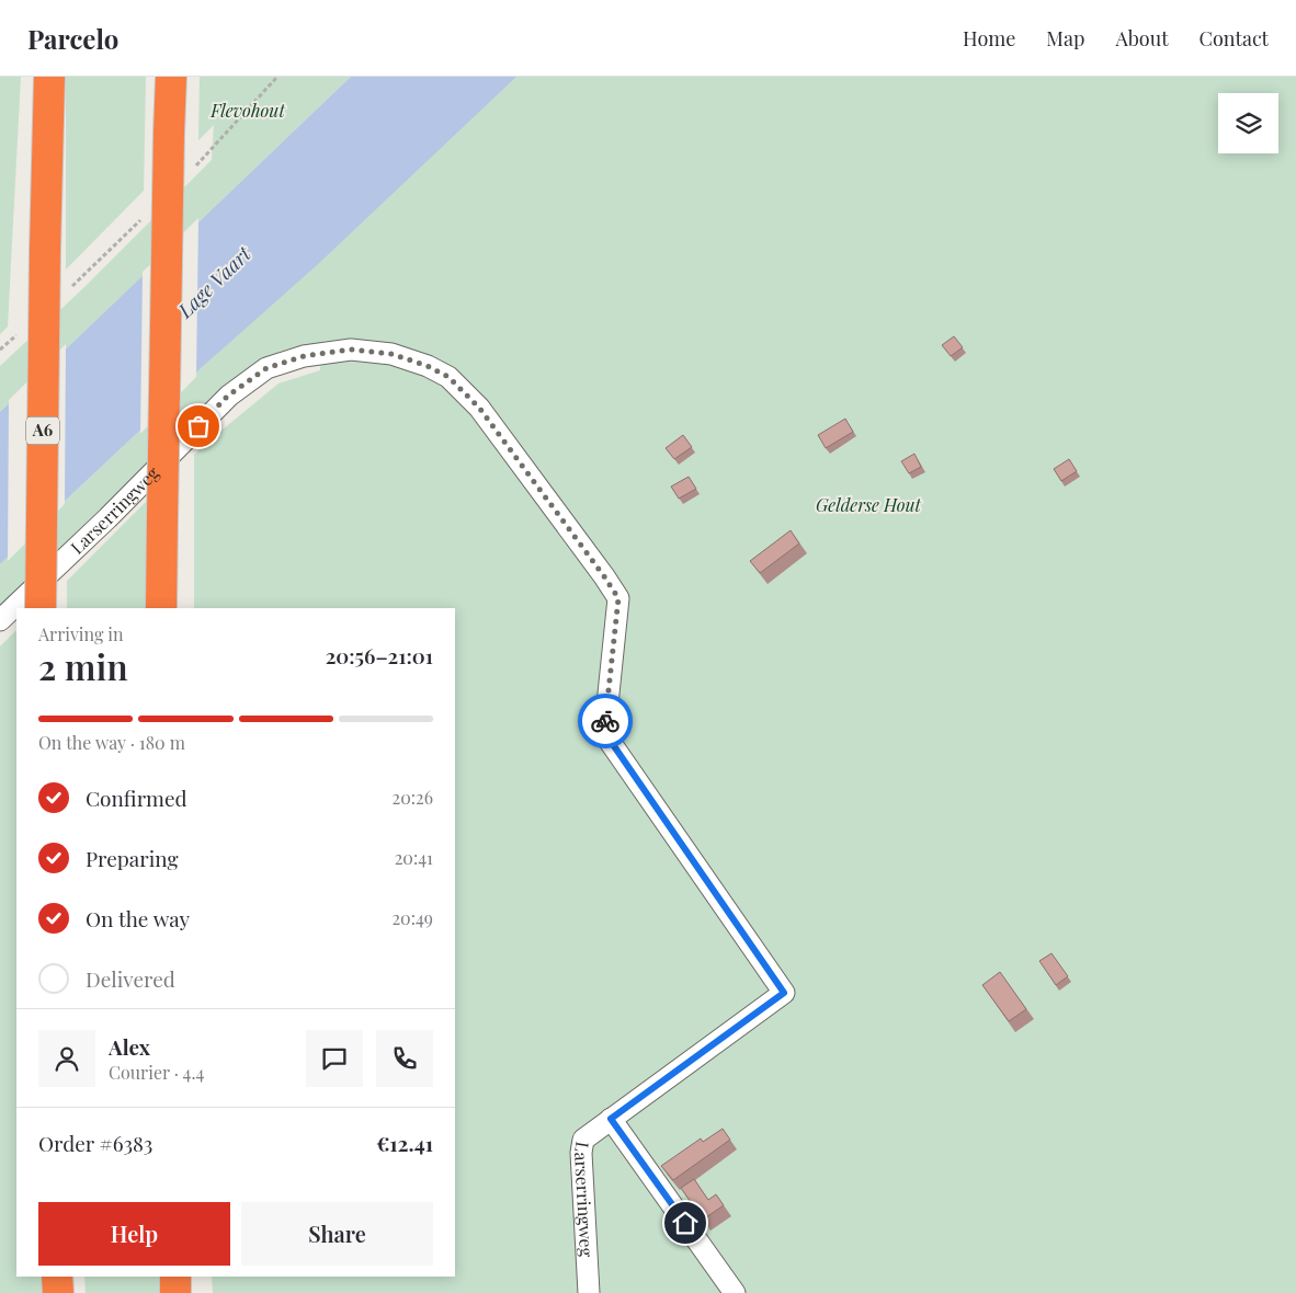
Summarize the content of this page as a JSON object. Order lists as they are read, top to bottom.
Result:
{
  "streets": {
    "highway": ["A6"],
    "street": ["Larserringweg"]
  },
  "water": ["Lage Vaart"],
  "parks": ["Flevohout", "Gelderse Hout"],
  "page": {
    "header": "Parcelo",
    "nav": [
      "Home",
      "Map",
      "About",
      "Contact"
    ],
    "heading": ["2 min", "Arriving in", "20:56–21:01"],
    "panel": [
      "Alex",
      "Courier · 4.4",
      "Order #6383",
      "€12.41"
    ],
    "bar": "On the way · 180 m",
    "list": [
      ["Confirmed", "20:26"],
      ["Preparing", "20:41"],
      ["On the way", "20:49"],
      "Delivered"
    ],
    "buttons": ["Help", "Share"]
  }
}
